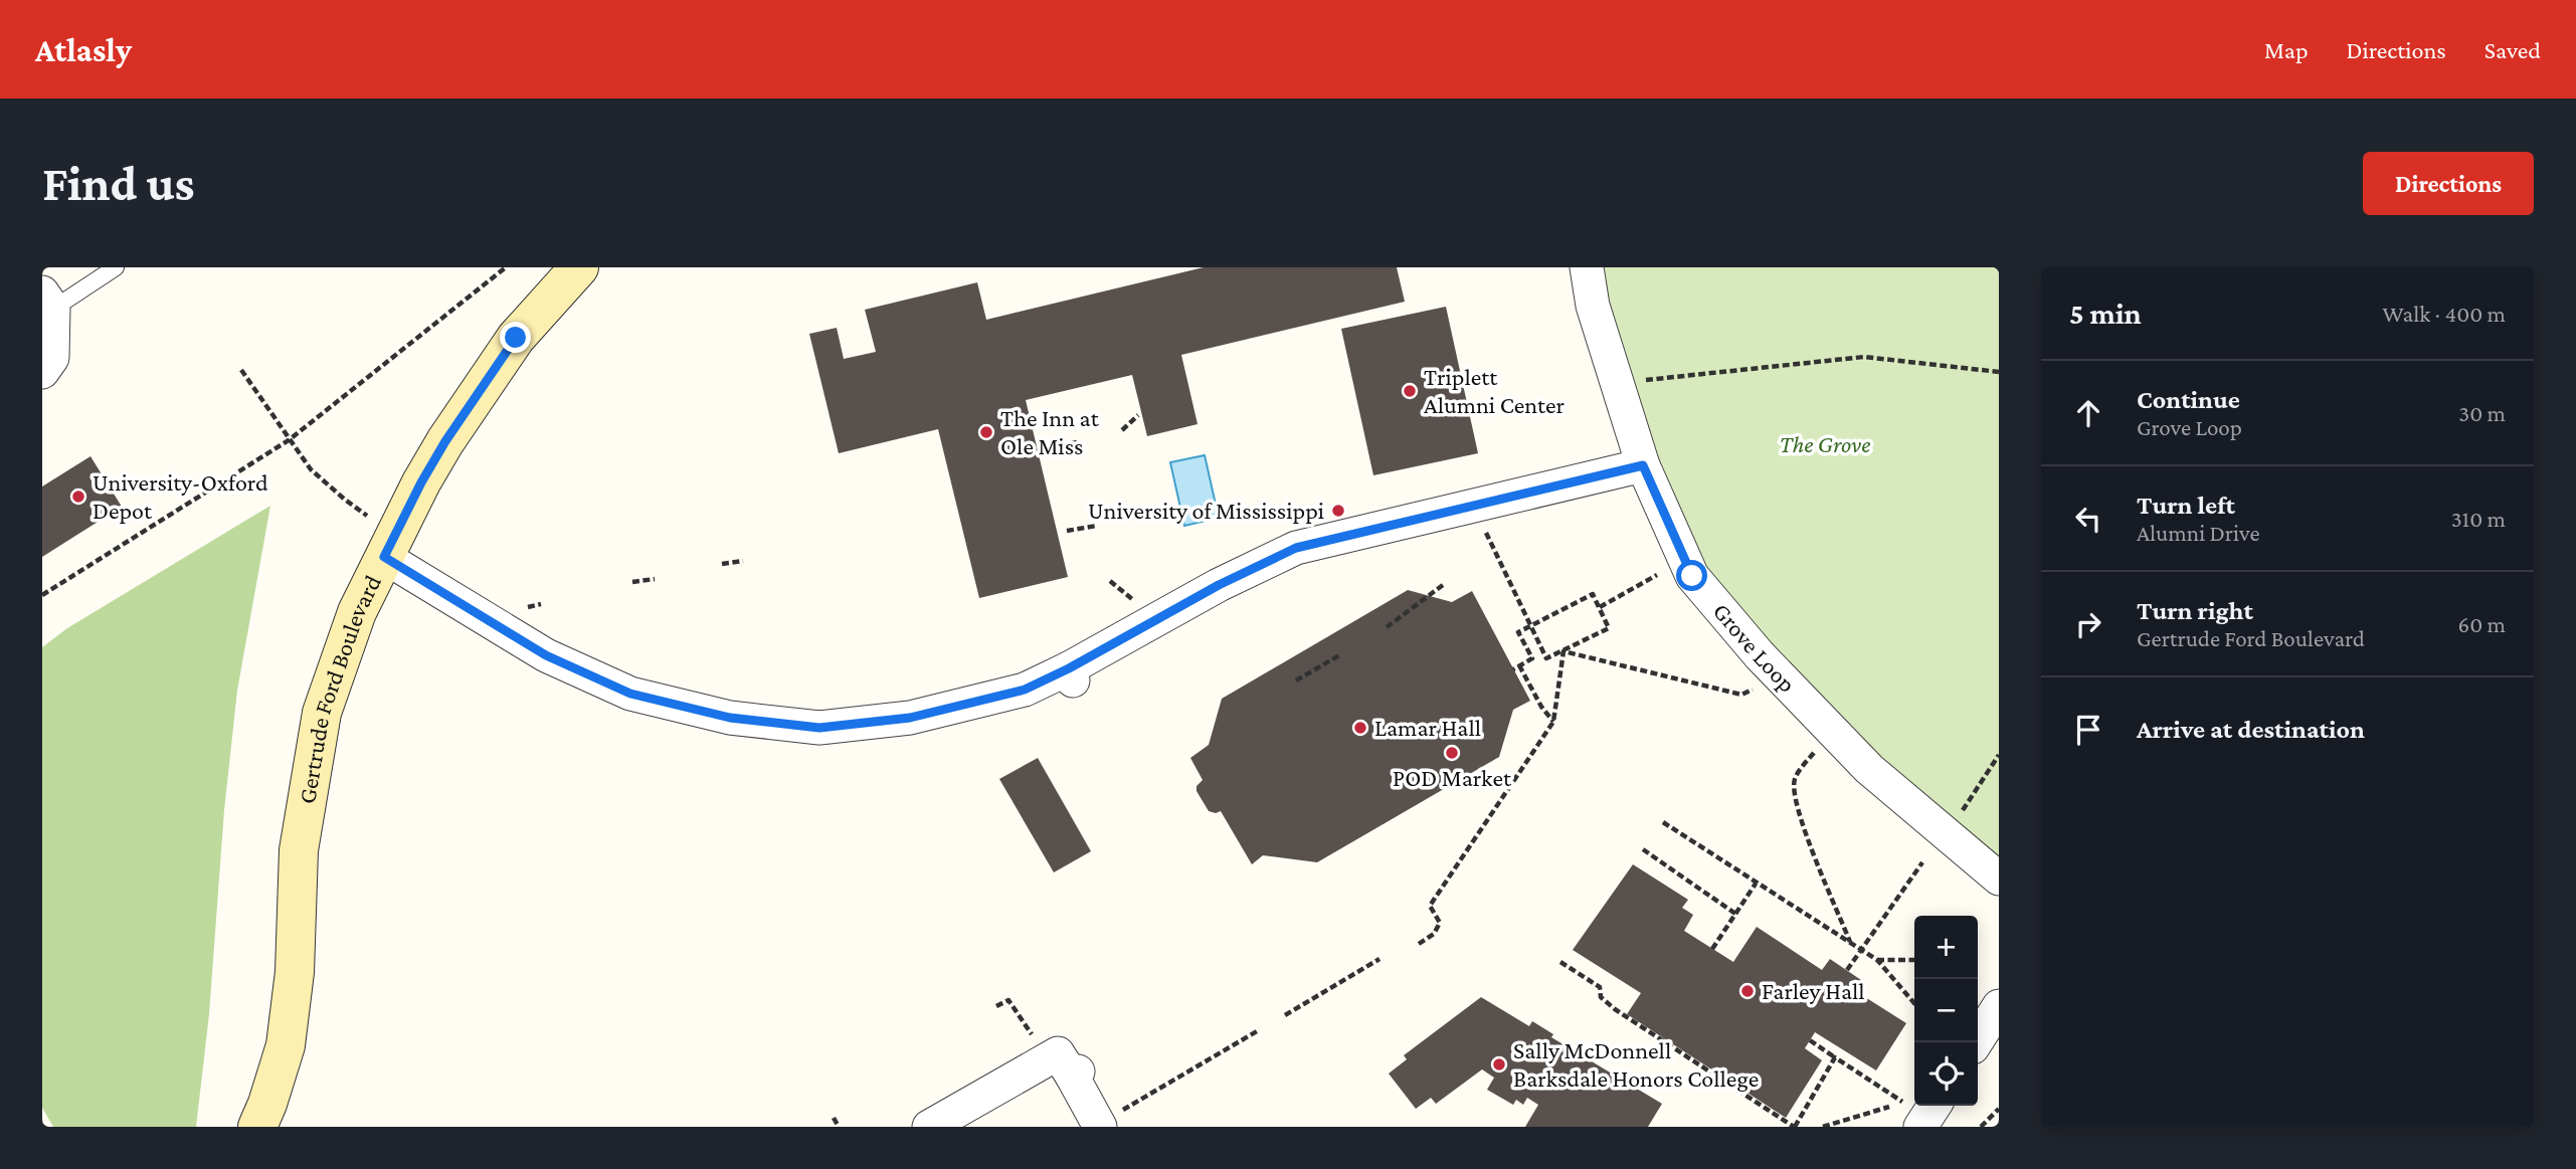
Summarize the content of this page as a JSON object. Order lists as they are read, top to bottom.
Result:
{
  "streets": {
    "street": ["Grove Loop", "Gertrude Ford Boulevard"]
  },
  "parks": ["The Grove"],
  "places": [
    "Triplett Alumni Center",
    "The Inn at Ole Miss",
    "University-Oxford Depot",
    "University of Mississippi",
    "Lamar Hall",
    "POD Market",
    "Farley Hall",
    "Sally McDonnell Barksdale Honors College"
  ],
  "page": {
    "header": "Atlasly",
    "nav": ["Map", "Directions", "Saved"],
    "buttons": "Directions",
    "title": "Find us",
    "heading": ["5 min", "Walk · 400 m"],
    "list": [
      ["Continue", "Grove Loop", "30 m"],
      ["Turn left", "Alumni Drive", "310 m"],
      ["Turn right", "Gertrude Ford Boulevard", "60 m"],
      "Arrive at destination"
    ],
    "map_buttons": ["+", "−"]
  }
}
